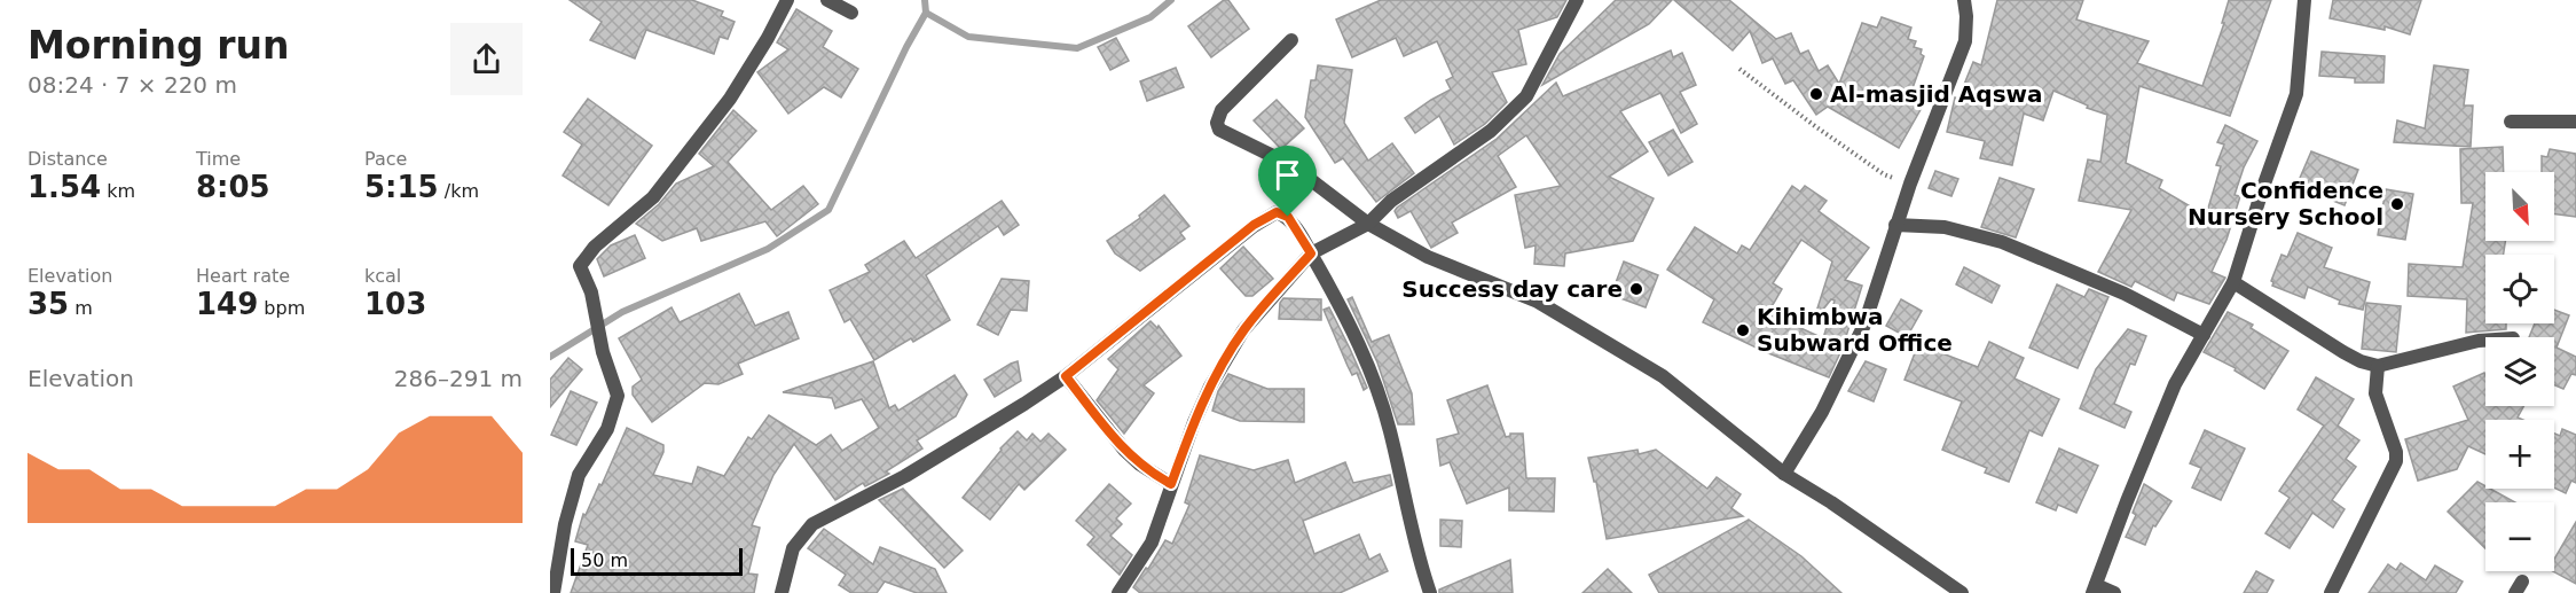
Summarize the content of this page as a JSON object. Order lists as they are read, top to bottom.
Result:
{
  "places": [
    "Al-masjid Aqswa",
    "Confidence Nursery School",
    "Success day care",
    "Kihimbwa Subward Office"
  ],
  "scale_bar": "50 m",
  "north": "bottom right",
  "page": {
    "heading": ["Morning run", "08:24 · 7 × 220 m"],
    "stats": [
      ["Distance", "1.54 km"],
      ["Time", "8:05"],
      ["Pace", "5:15 /km"],
      ["Elevation", "35 m"],
      ["Heart rate", "149 bpm"],
      ["kcal", "103"]
    ],
    "map_buttons": ["+", "−"],
    "chart": ["Elevation", "286–291 m"],
    "scale": "50 m"
  }
}
